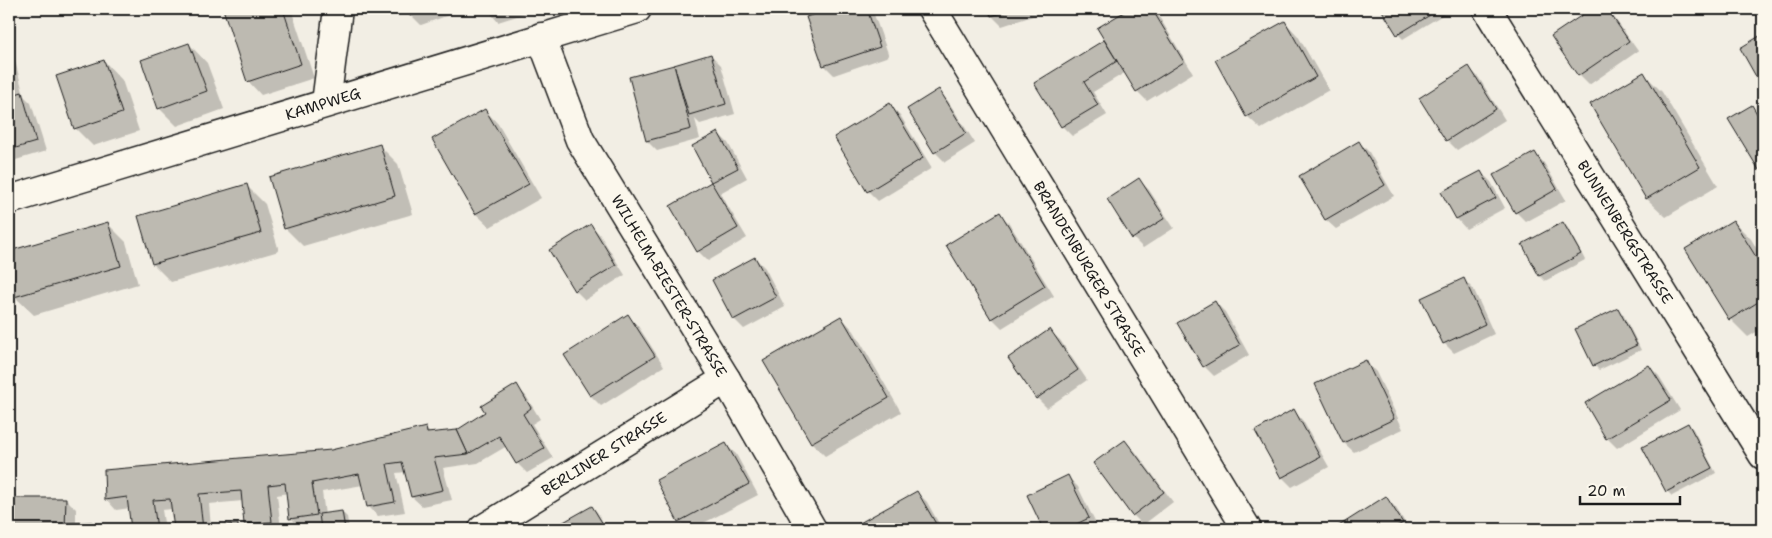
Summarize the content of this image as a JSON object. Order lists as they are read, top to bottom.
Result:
{
  "streets": {
    "street": [
      "KAMPWEG",
      "BUNNENBERGSTRASSE",
      "BRANDENBURGER STRASSE",
      "WILHELM-BIESTER-STRASSE",
      "BERLINER STRASSE"
    ]
  },
  "crossings": [
    ["KAMPWEG", "WILHELM-BIESTER-STRASSE"],
    ["WILHELM-BIESTER-STRASSE", "BERLINER STRASSE"]
  ],
  "scale_bar": "20 m"
}
